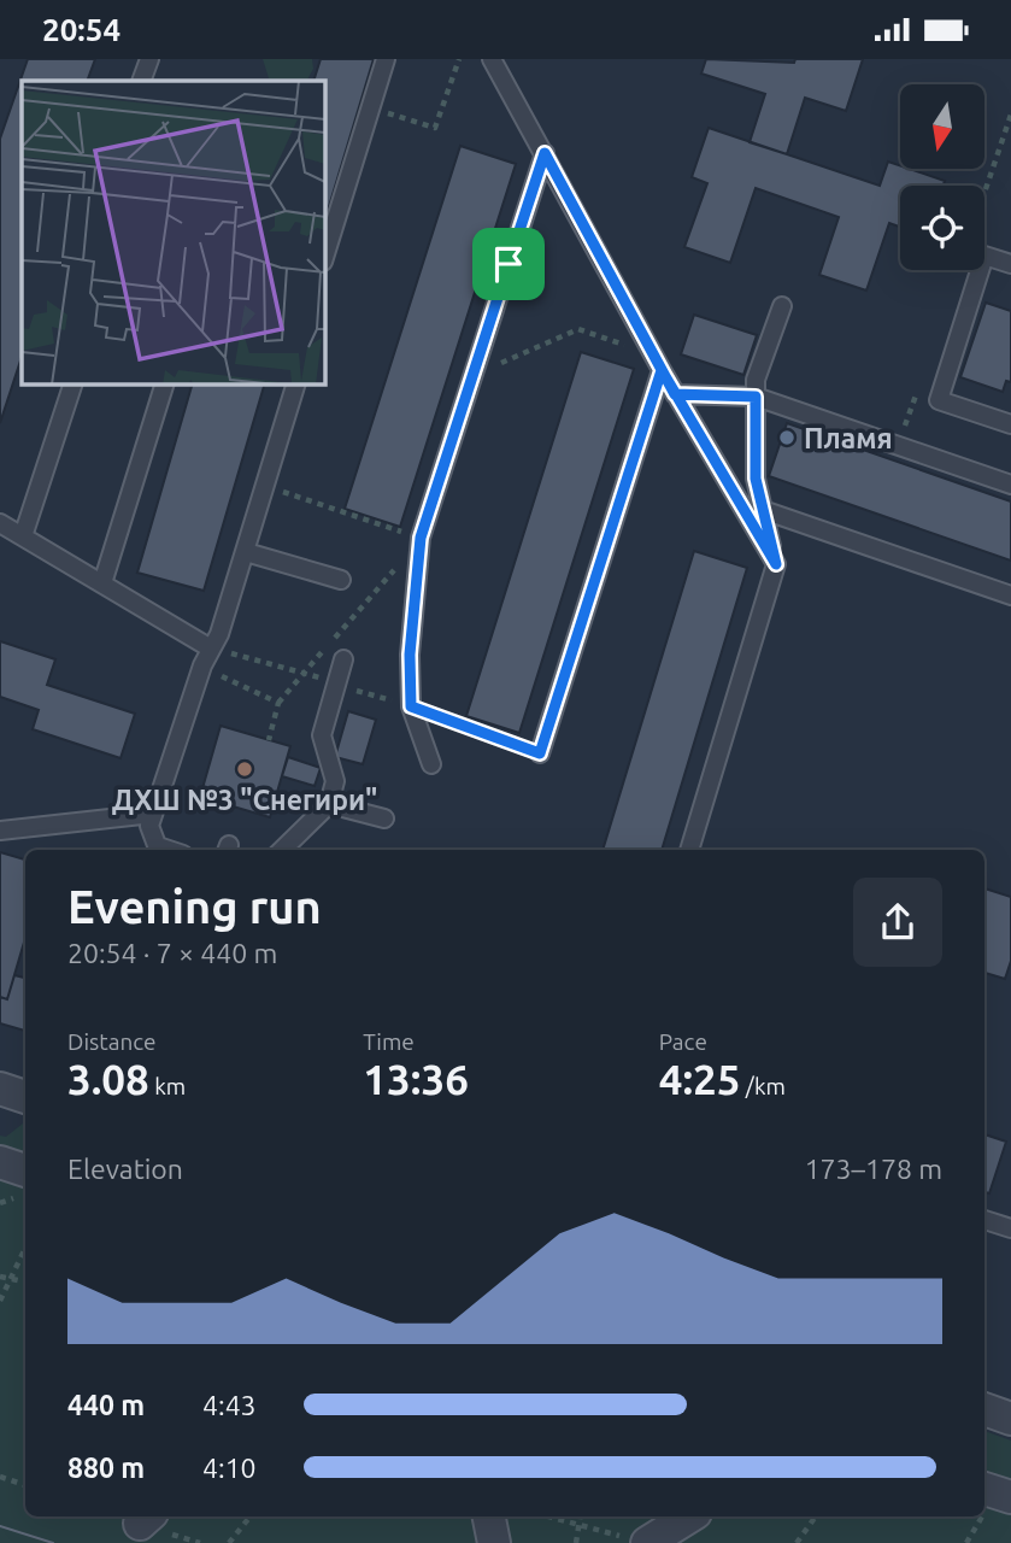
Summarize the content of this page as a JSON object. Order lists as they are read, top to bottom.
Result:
{
  "places": ["Пламя", "ДХШ №3 \"Снегири\""],
  "north": "bottom",
  "page": {
    "status": "20:54",
    "heading": ["Evening run", "20:54 · 7 × 440 m"],
    "stats": [
      ["Distance", "3.08 km"],
      ["Time", "13:36"],
      ["Pace", "4:25 /km"]
    ],
    "chart": ["Elevation", "173–178 m"],
    "list": [
      {
        "name": "440 m",
        "note": "4:43"
      },
      {
        "name": "880 m",
        "note": "4:10"
      }
    ]
  }
}
